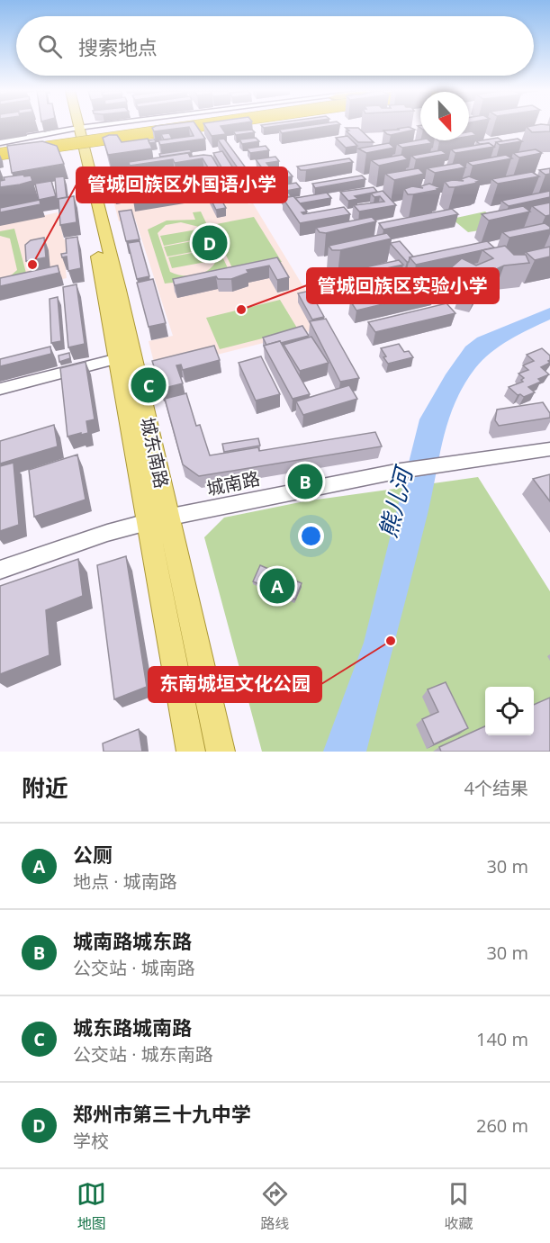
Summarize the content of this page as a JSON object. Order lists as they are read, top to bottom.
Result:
{
  "streets": {
    "main road": ["城东南路"],
    "street": ["城南路"]
  },
  "crossings": [
    ["城东南路", "城南路"]
  ],
  "water": ["熊儿河"],
  "places": ["管城回族区外国语小学", "管城回族区实验小学", "东南城垣文化公园"],
  "north": "bottom",
  "page": {
    "search": "搜索地点",
    "pins": [
      "D",
      "C",
      "B",
      "A"
    ],
    "heading": ["附近", "4个结果"],
    "list": [
      {
        "mark": "A",
        "name": "公厕",
        "note": "地点 · 城南路",
        "value": "30 m"
      },
      {
        "mark": "B",
        "name": "城南路城东路",
        "note": "公交站 · 城南路",
        "value": "30 m"
      },
      {
        "mark": "C",
        "name": "城东路城南路",
        "note": "公交站 · 城东南路",
        "value": "140 m"
      },
      {
        "mark": "D",
        "name": "郑州市第三十九中学",
        "note": "学校",
        "value": "260 m"
      }
    ],
    "nav": ["地图", "路线", "收藏"]
  }
}
